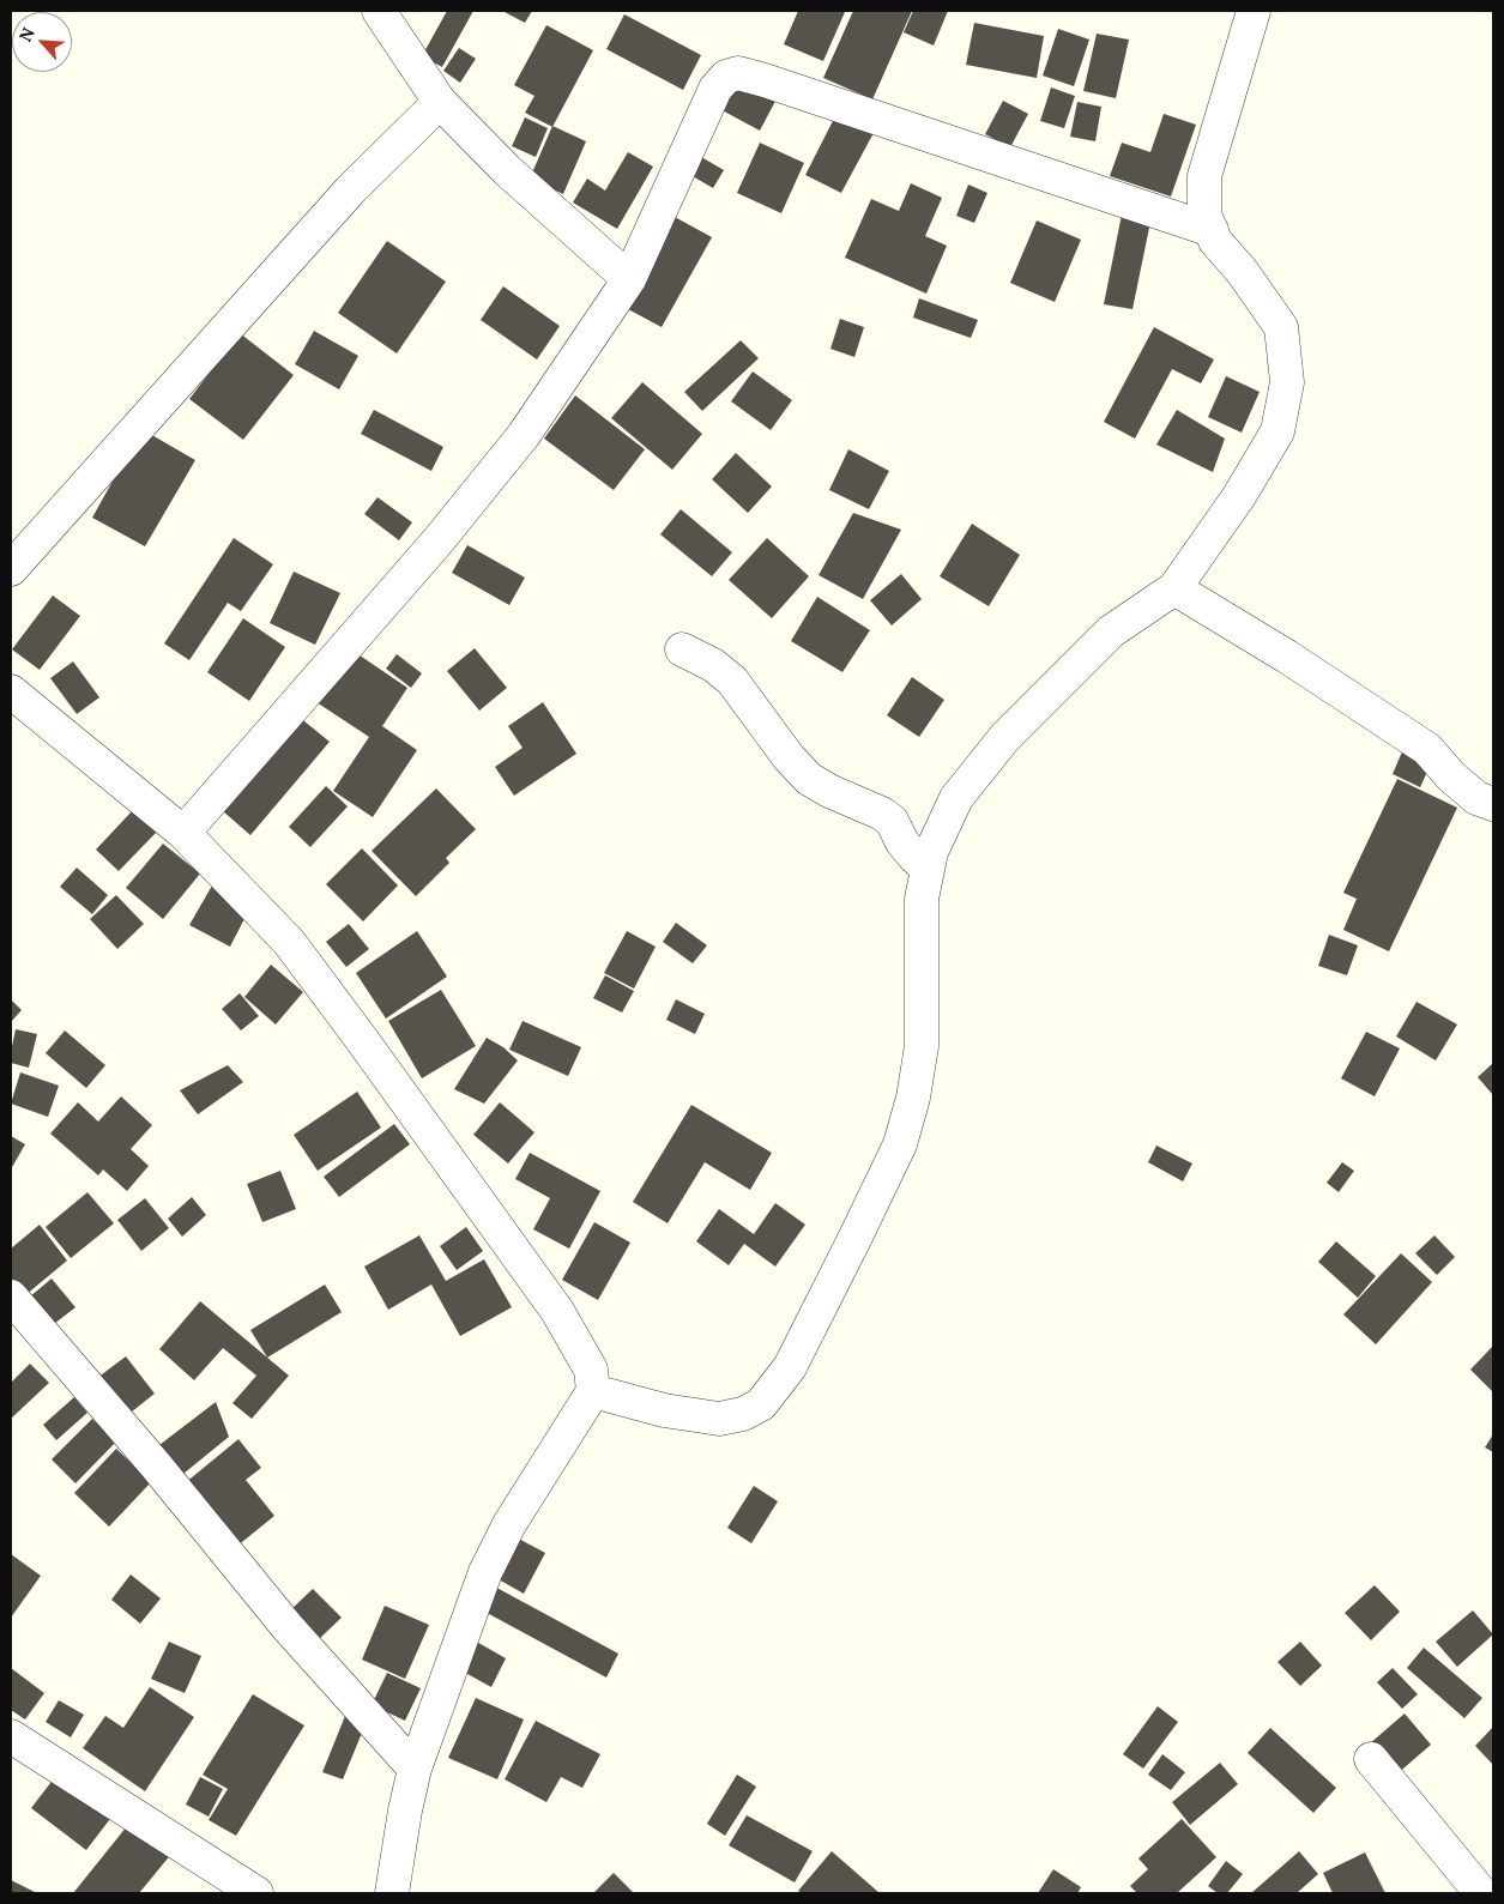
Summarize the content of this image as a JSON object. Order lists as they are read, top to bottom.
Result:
{
  "north": "top left"
}
